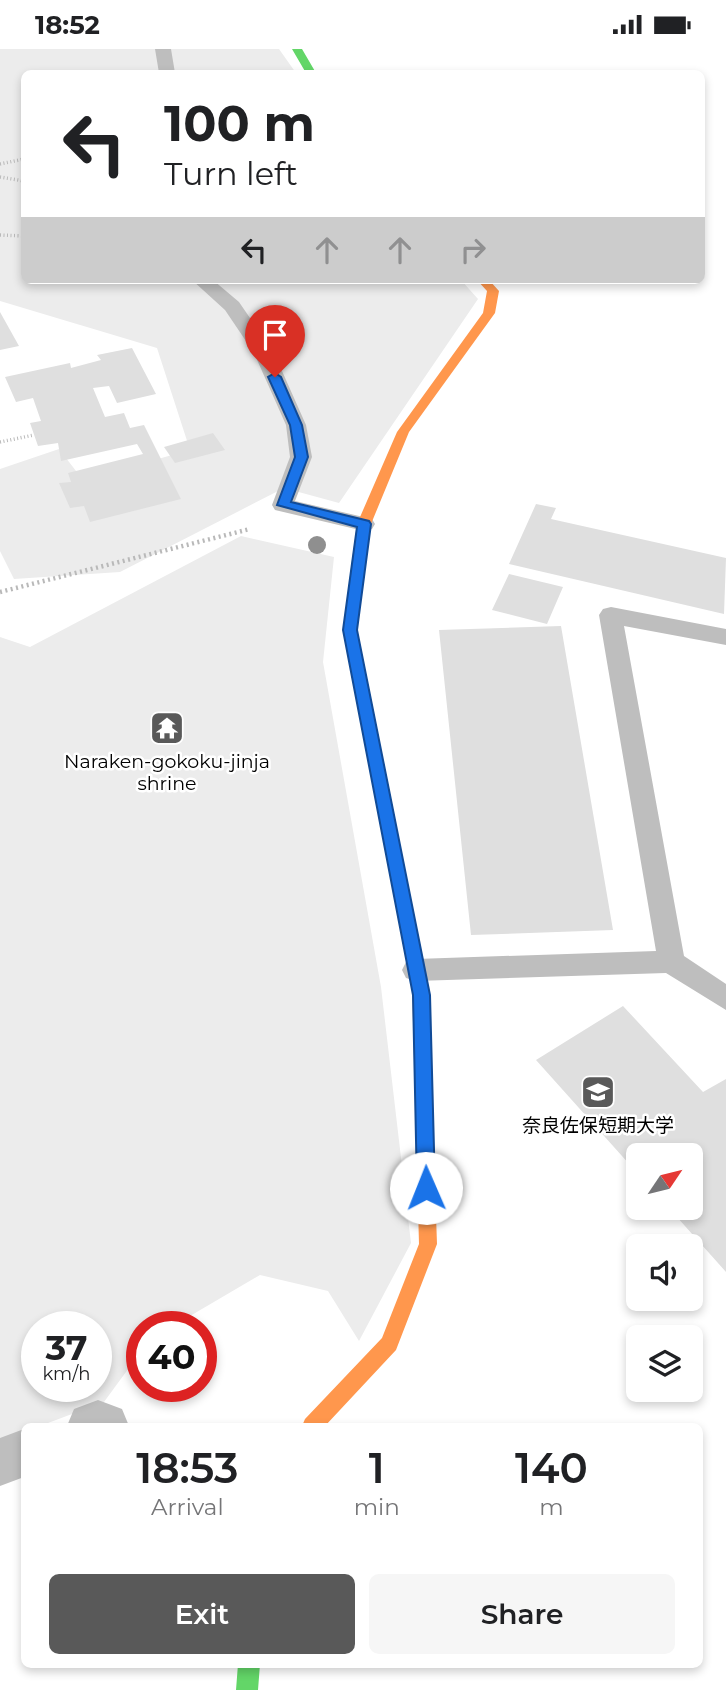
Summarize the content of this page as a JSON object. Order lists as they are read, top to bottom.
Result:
{
  "places": {
    "temple": ["Naraken-gokoku-jinja shrine"],
    "school or university": ["奈良佐保短期大学"]
  },
  "north": "top right",
  "page": {
    "status": "18:52",
    "turn": ["100 m", "Turn left"],
    "speed": "37 km/h",
    "limit": "40",
    "eta": [
      "18:53",
      "Arrival",
      "1",
      "min",
      "140",
      "m"
    ],
    "buttons": ["Exit", "Share"]
  }
}
